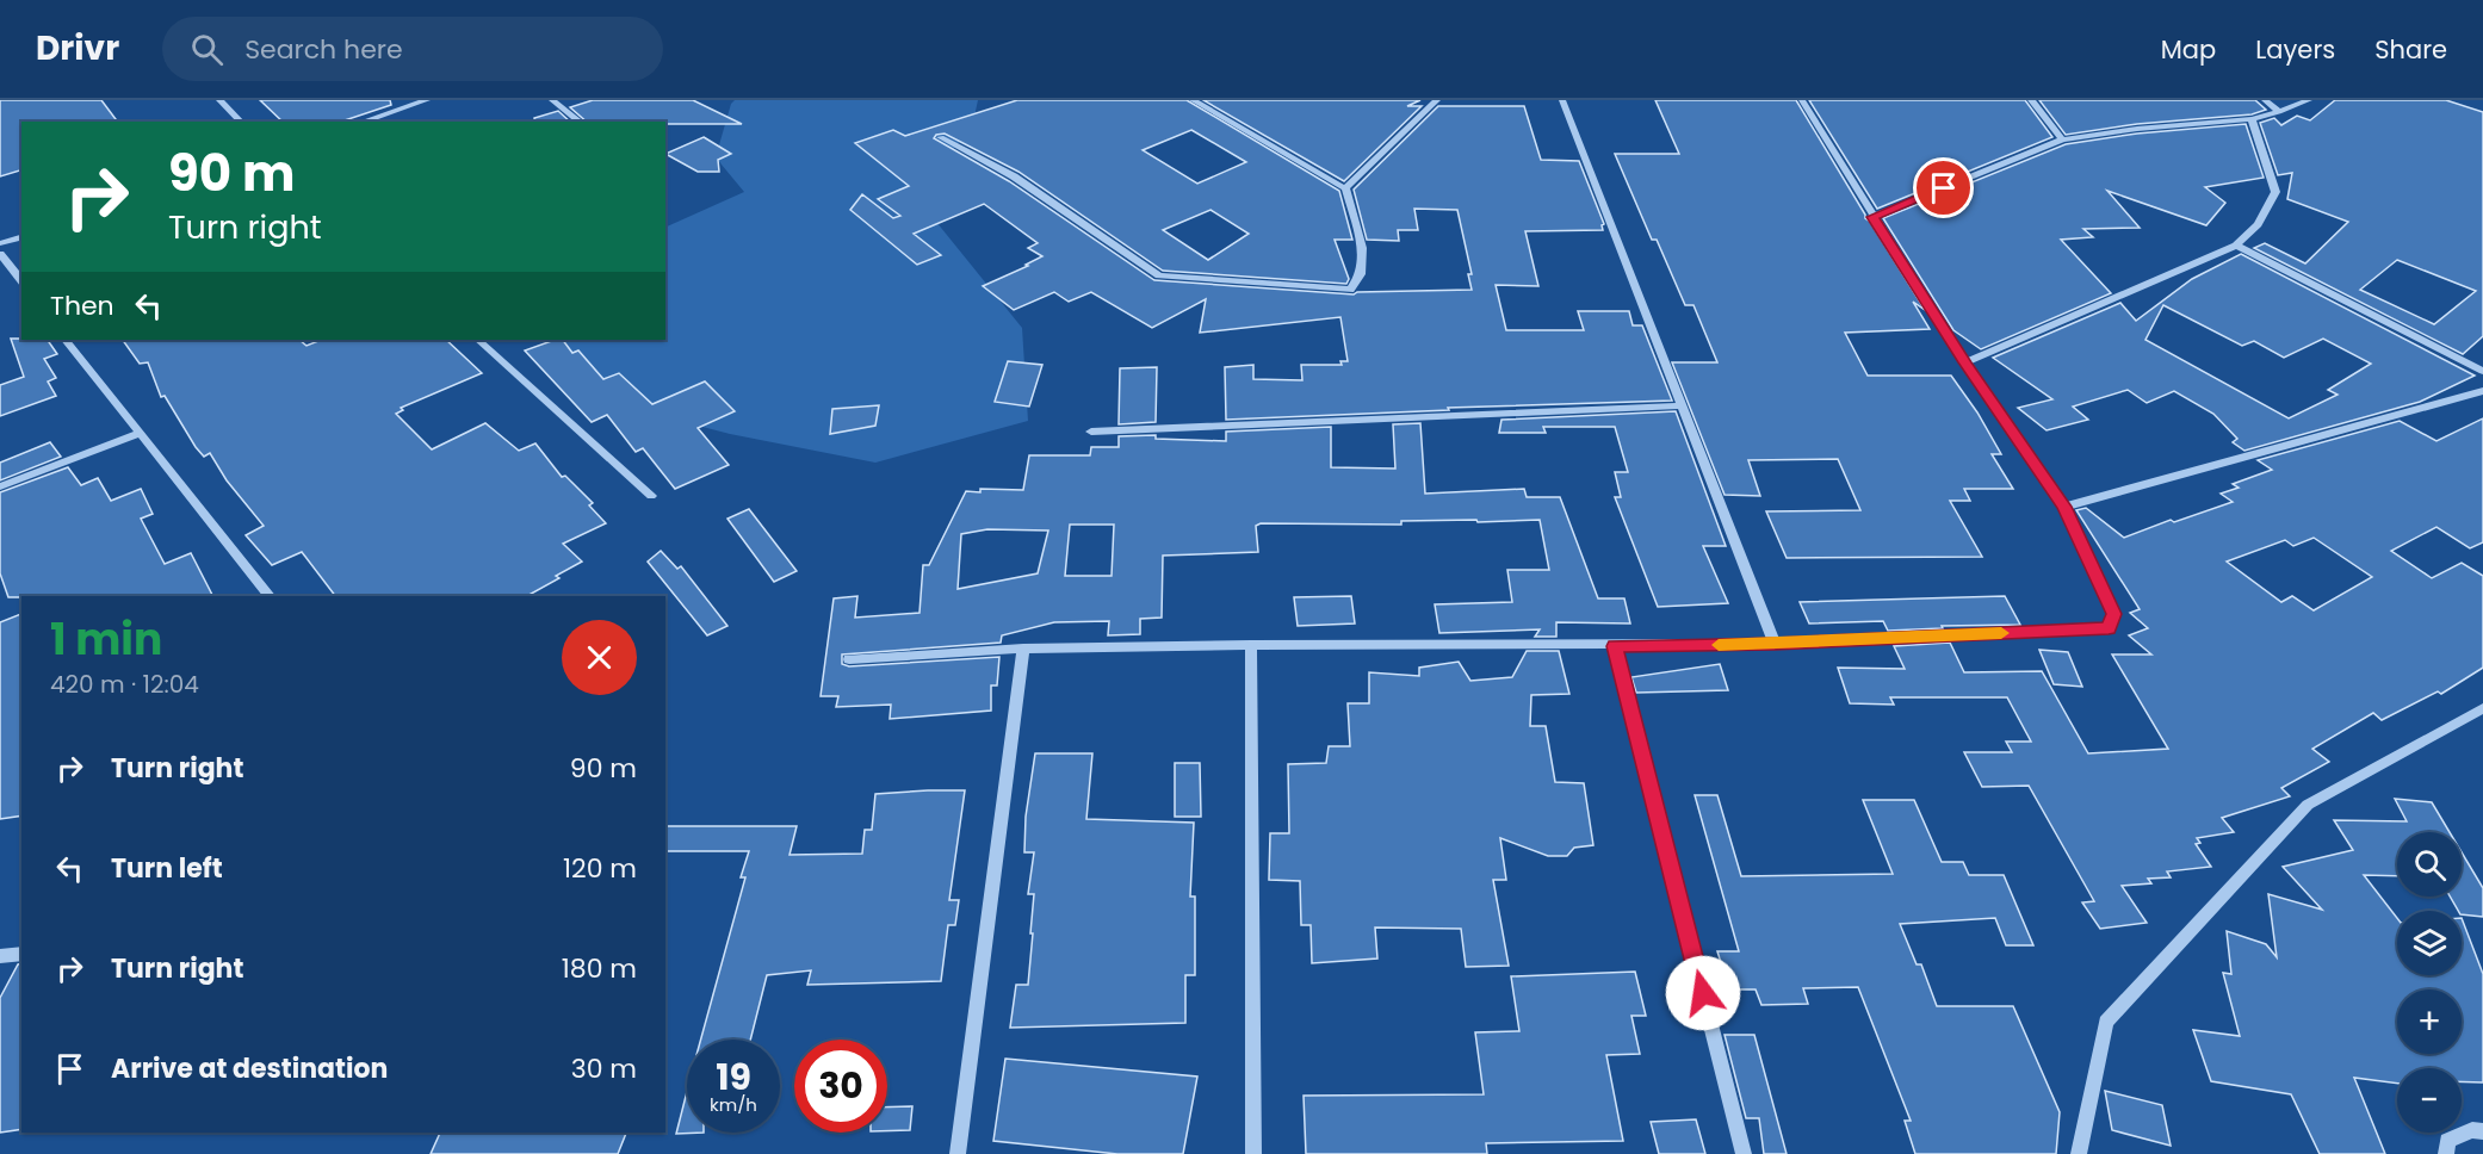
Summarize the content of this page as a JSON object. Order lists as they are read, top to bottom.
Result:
{
  "page": {
    "header": "Drivr",
    "search": "Search here",
    "nav": ["Map", "Layers", "Share"],
    "turn": ["90 m", "Turn right"],
    "then": "Then",
    "heading": ["1 min", "420 m · 12:04"],
    "list": [
      {
        "name": "Turn right",
        "value": "90 m"
      },
      {
        "name": "Turn left",
        "value": "120 m"
      },
      {
        "name": "Turn right",
        "value": "180 m"
      },
      {
        "name": "Arrive at destination",
        "value": "30 m"
      }
    ],
    "map_buttons": ["+", "−"],
    "speed": "19 km/h",
    "limit": "30"
  }
}
